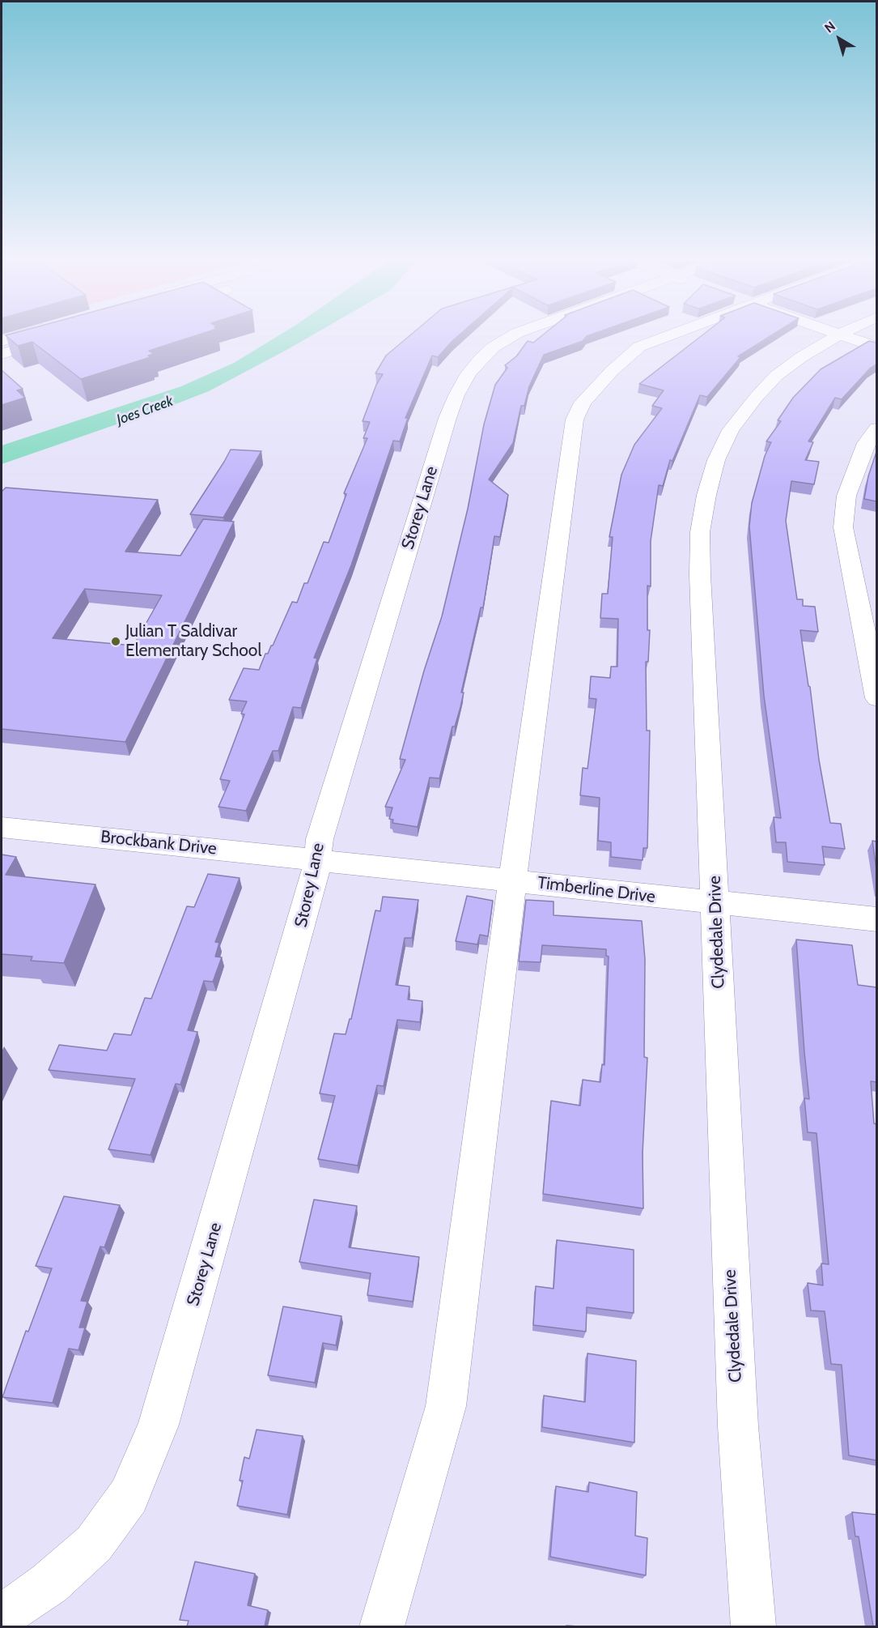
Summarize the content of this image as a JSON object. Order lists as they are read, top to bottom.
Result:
{
  "streets": {
    "street": [
      "Storey Lane",
      "Brockbank Drive",
      "Timberline Drive",
      "Clydedale Drive"
    ]
  },
  "crossings": [
    ["Storey Lane", "Brockbank Drive"],
    ["Storey Lane", "Timberline Drive"],
    ["Brockbank Drive", "Timberline Drive"],
    ["Timberline Drive", "Clydedale Drive"]
  ],
  "water": ["Joes Creek"],
  "places": ["Julian T Saldivar Elementary School"],
  "north": "top left"
}
